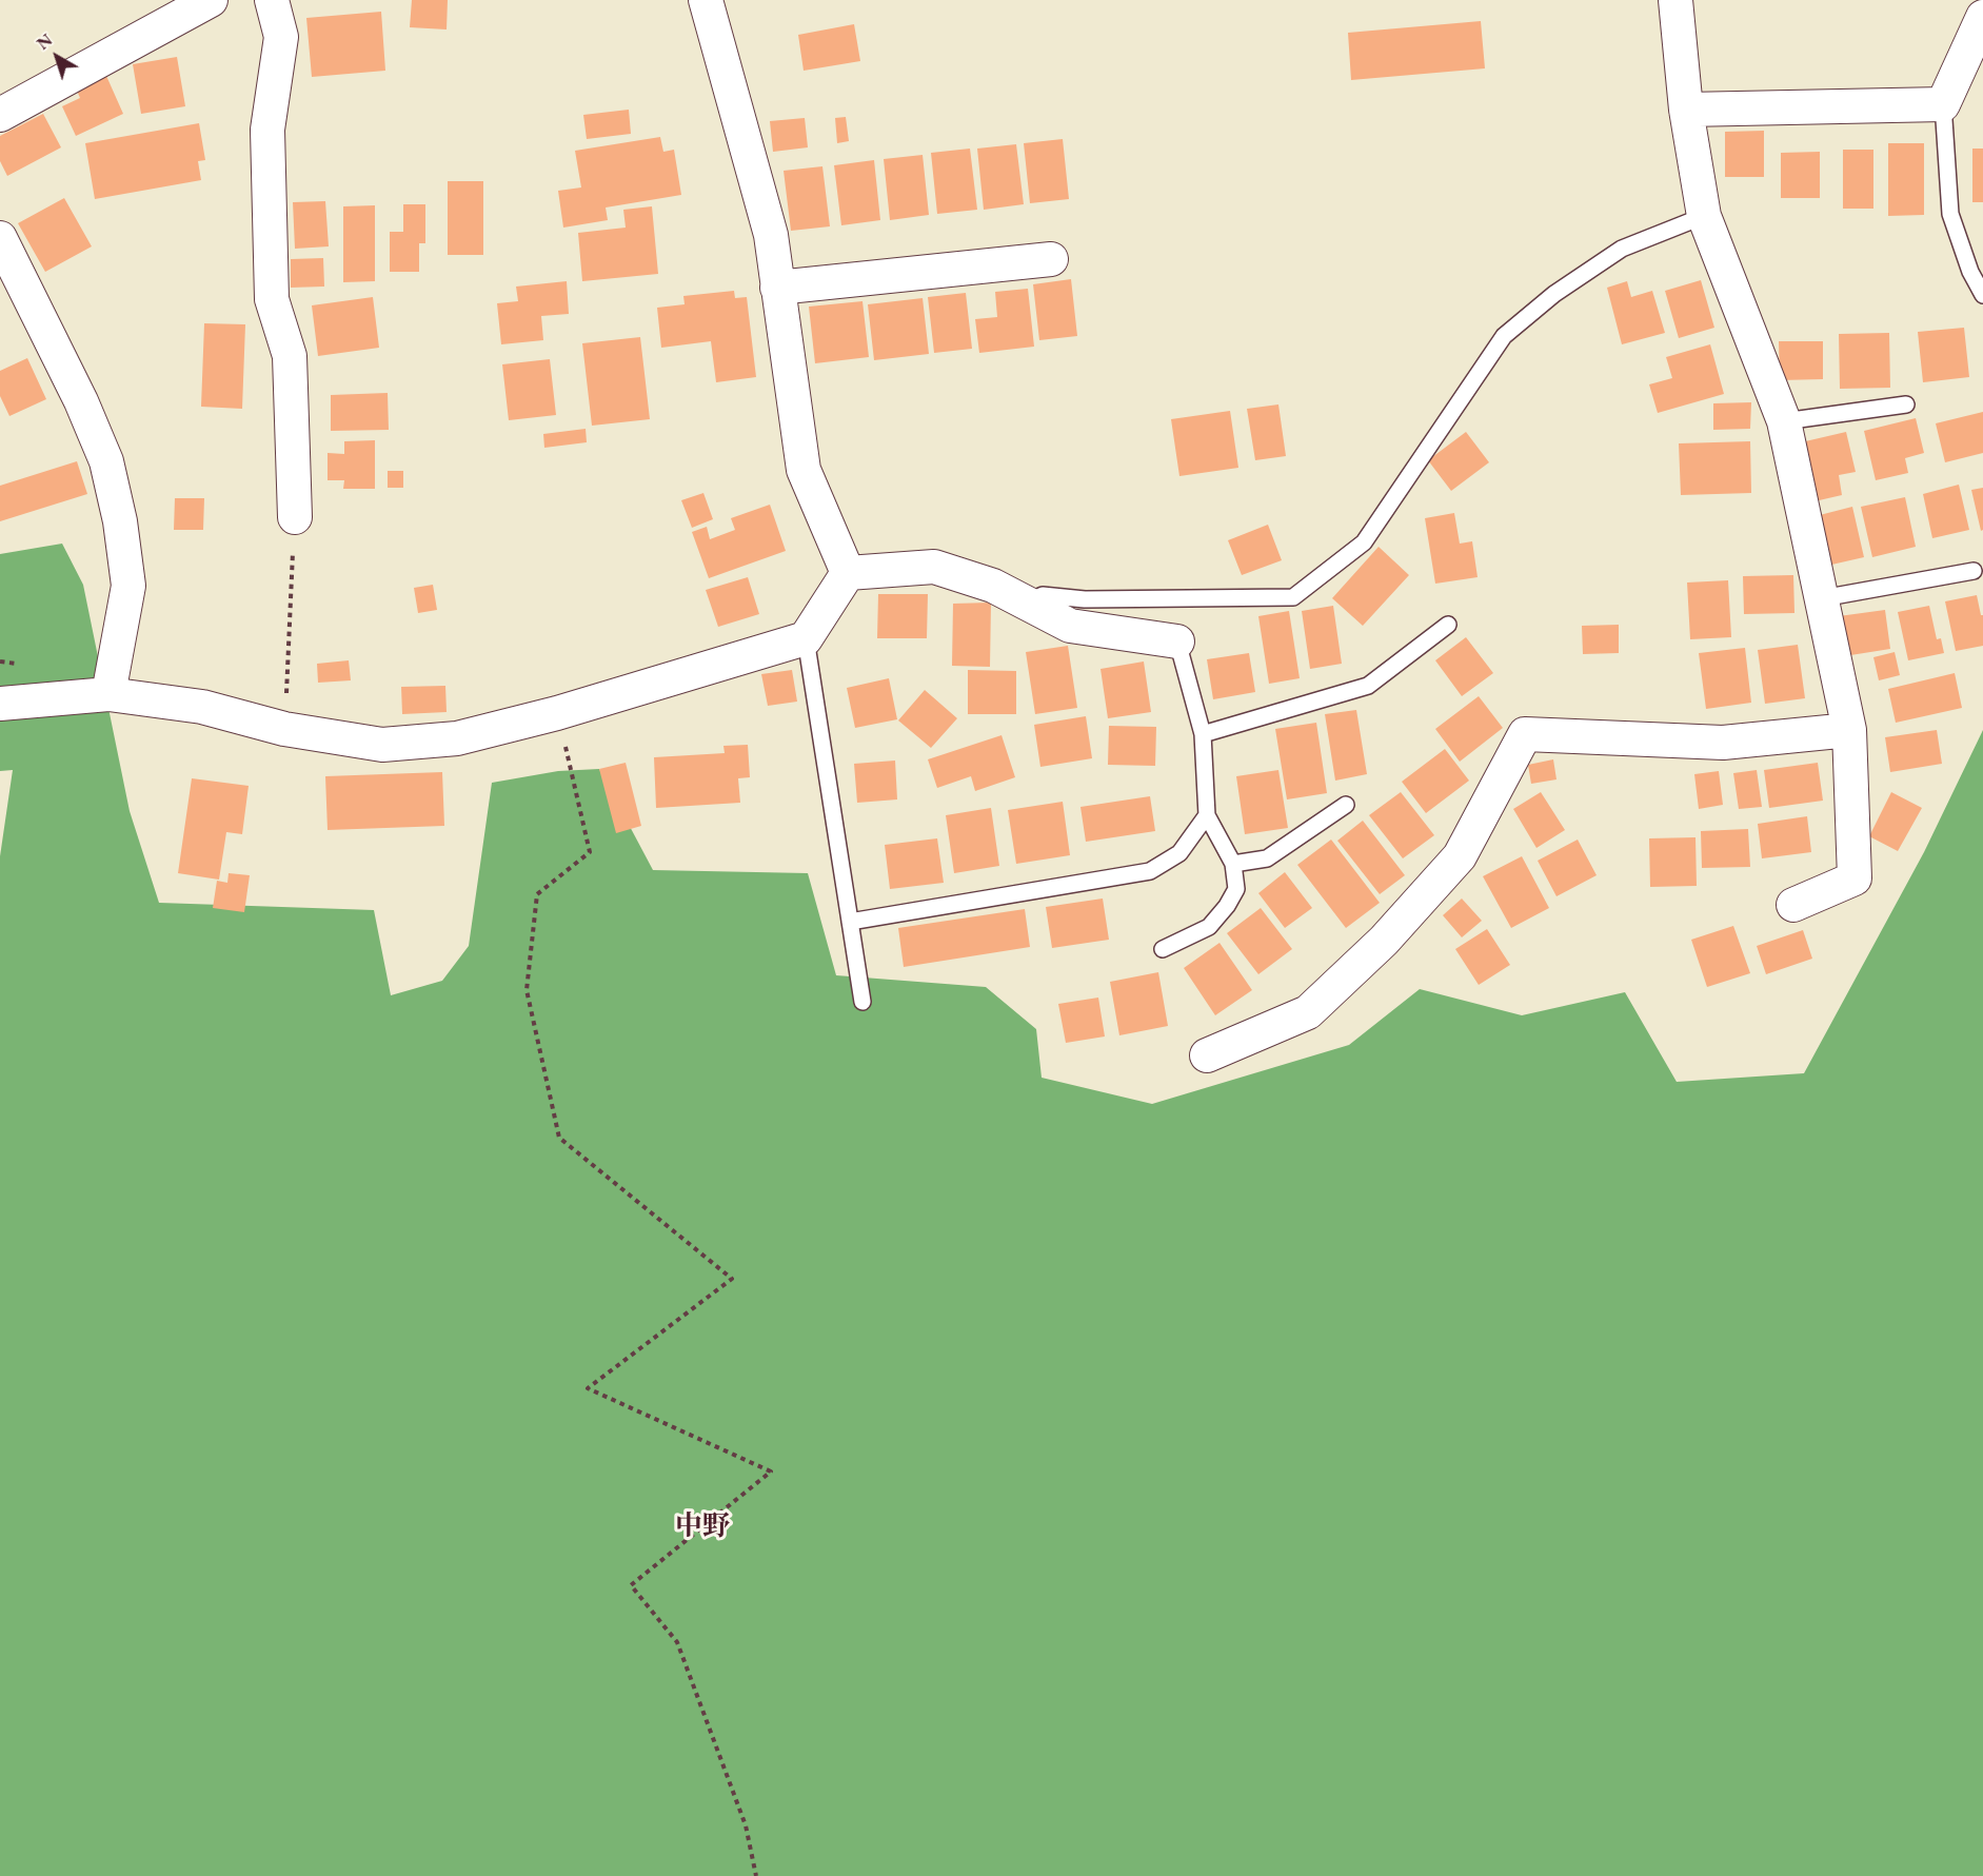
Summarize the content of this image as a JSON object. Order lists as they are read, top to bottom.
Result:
{
  "districts": ["中野"],
  "north": "top left"
}
